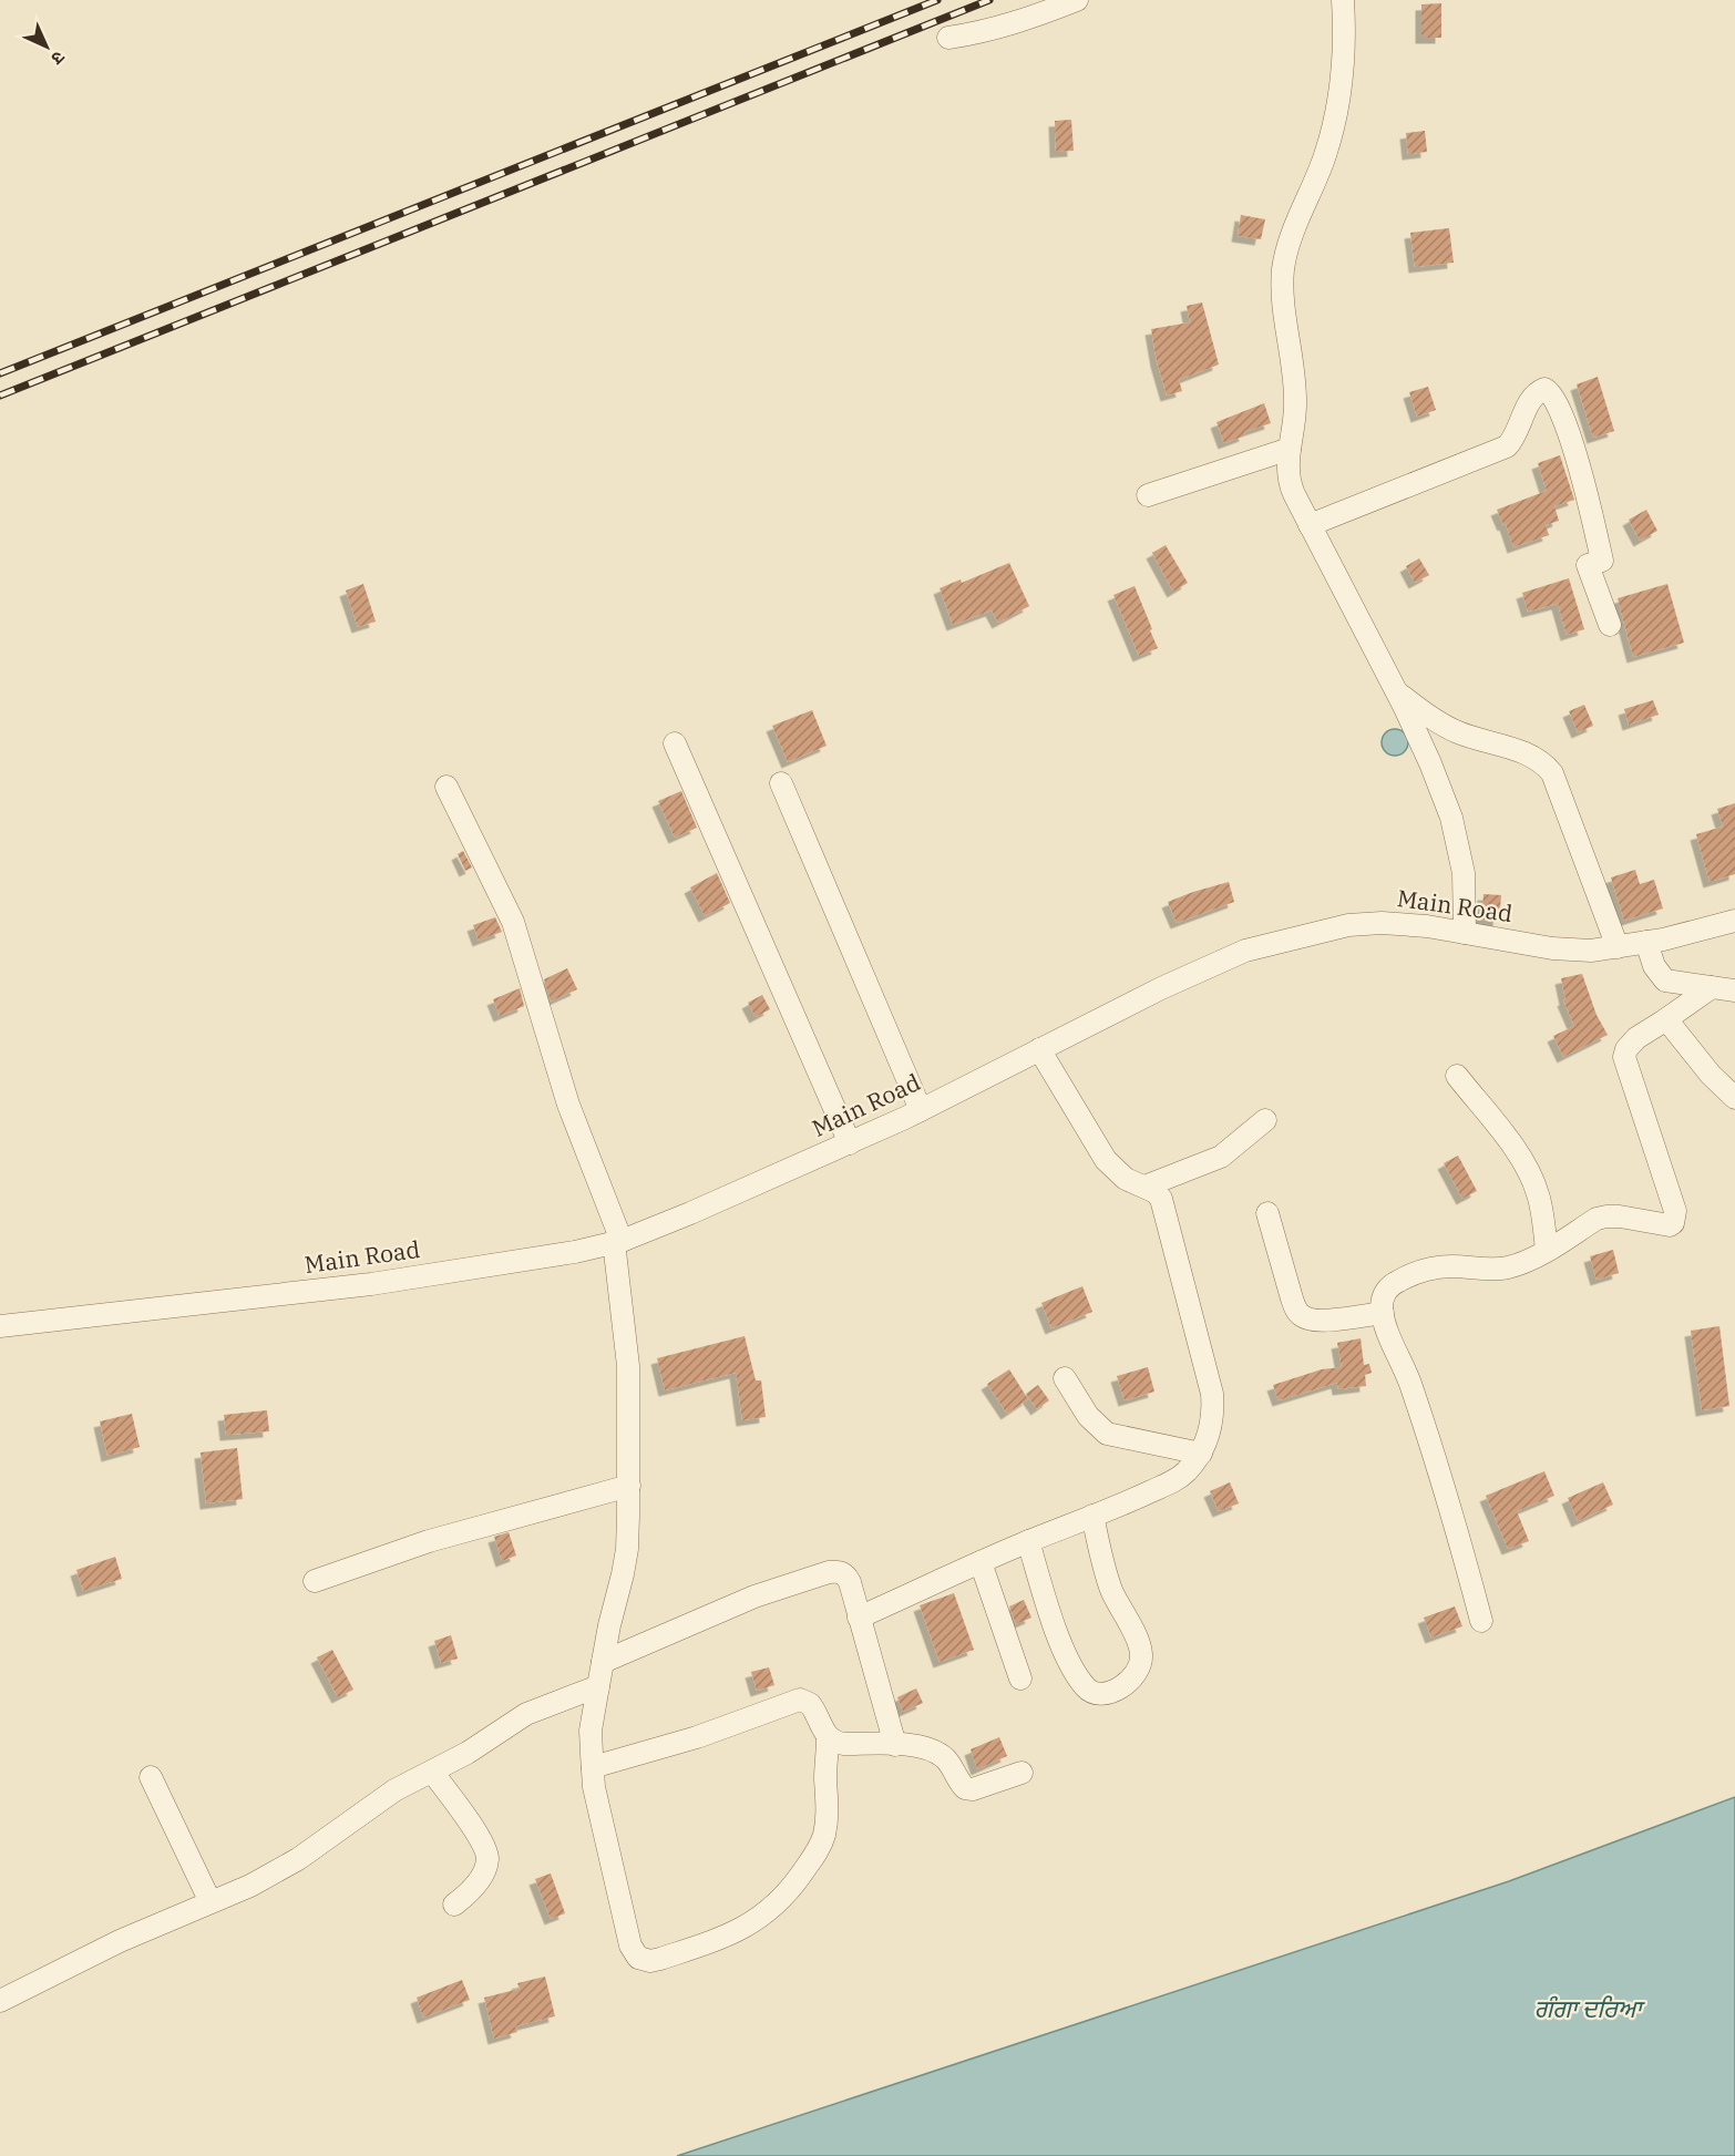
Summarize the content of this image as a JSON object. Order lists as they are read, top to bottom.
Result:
{
  "streets": {
    "street": ["Main Road"]
  },
  "water": ["ਗੰਗਾ ਦਰਿਆ"],
  "north": "bottom right"
}
